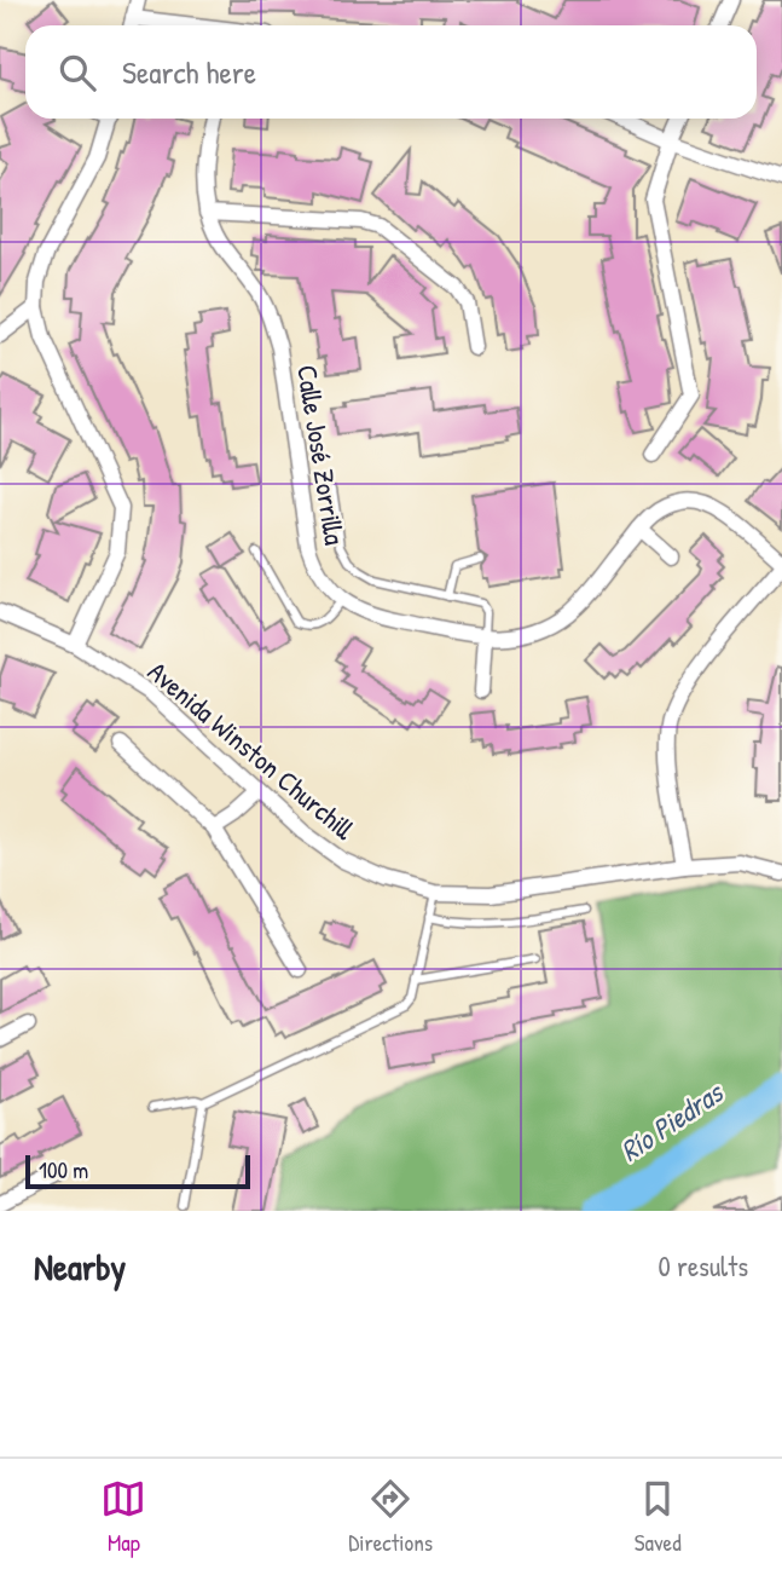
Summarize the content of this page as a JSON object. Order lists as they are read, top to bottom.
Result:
{
  "streets": {
    "street": ["Calle José Zorrilla", "Avenida Winston Churchill"]
  },
  "water": ["Río Piedras"],
  "scale_bar": "100 m",
  "page": {
    "search": "Search here",
    "scale": "100 m",
    "heading": ["Nearby", "0 results"],
    "nav": ["Map", "Directions", "Saved"]
  }
}
